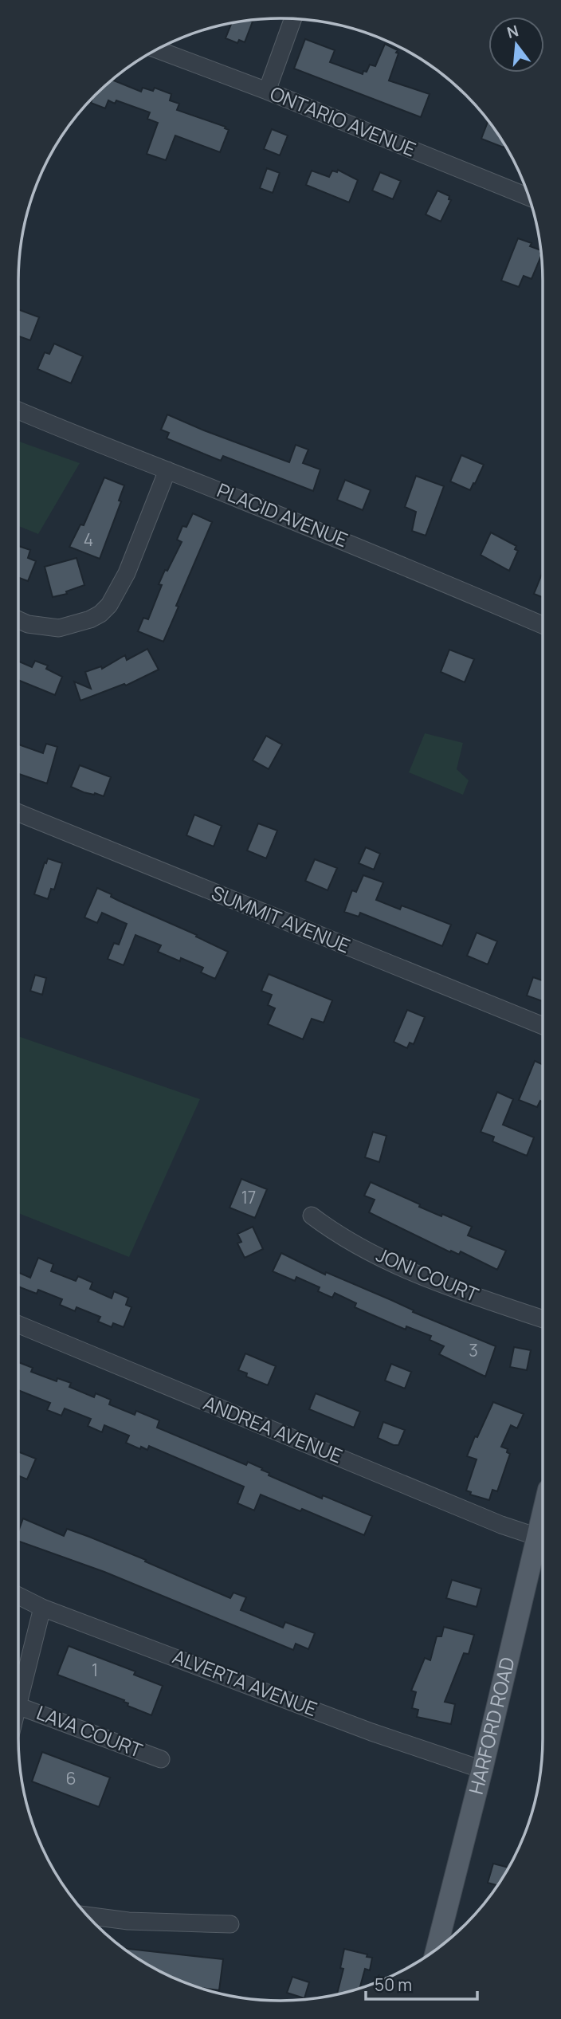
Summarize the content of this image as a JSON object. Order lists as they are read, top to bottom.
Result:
{
  "streets": {
    "main road": ["HARFORD ROAD"],
    "street": [
      "ONTARIO AVENUE",
      "PLACID AVENUE",
      "SUMMIT AVENUE",
      "JONI COURT",
      "ANDREA AVENUE",
      "ALVERTA AVENUE",
      "LAVA COURT"
    ]
  },
  "crossings": [
    ["ANDREA AVENUE", "HARFORD ROAD"],
    ["ALVERTA AVENUE", "HARFORD ROAD"],
    ["ALVERTA AVENUE", "LAVA COURT"]
  ],
  "house_numbers": [
    "4",
    "17",
    "3",
    "1",
    "6"
  ],
  "scale_bar": "50 m",
  "north": "top"
}
